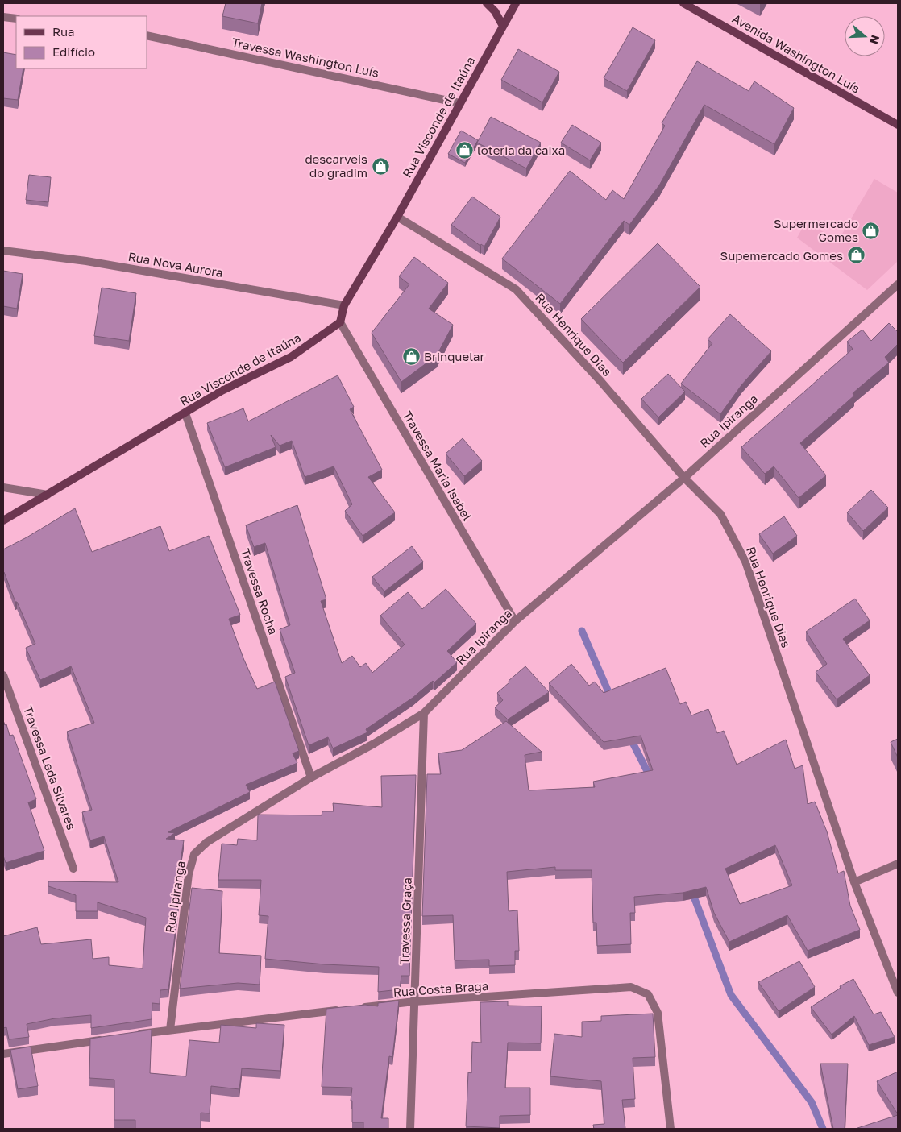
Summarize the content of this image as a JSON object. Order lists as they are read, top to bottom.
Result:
{
  "streets": {
    "main road": ["Avenida Washington Luís", "Rua Visconde de Itaúna"],
    "street": [
      "Travessa Washington Luís",
      "Rua Nova Aurora",
      "Rua Henrique Dias",
      "Rua Ipiranga",
      "Travessa Maria Isabel",
      "Travessa Rocha",
      "Travessa Leda Silvares",
      "Travessa Graça",
      "Rua Costa Braga"
    ]
  },
  "crossings": [
    ["Travessa Washington Luís", "Rua Visconde de Itaúna"],
    ["Rua Visconde de Itaúna", "Rua Nova Aurora"],
    ["Rua Visconde de Itaúna", "Rua Henrique Dias"],
    ["Rua Visconde de Itaúna", "Travessa Maria Isabel"],
    ["Rua Visconde de Itaúna", "Travessa Rocha"],
    ["Rua Henrique Dias", "Rua Ipiranga"],
    ["Rua Ipiranga", "Travessa Maria Isabel"],
    ["Rua Ipiranga", "Travessa Rocha"],
    ["Rua Ipiranga", "Travessa Graça"],
    ["Travessa Graça", "Rua Costa Braga"]
  ],
  "places": {
    "shop": [
      "loteria da caixa",
      "descarveis do gradim",
      "Supermercado Gomes",
      "Supemercado Gomes",
      "Brinquelar"
    ]
  },
  "legend": ["Rua", "Edifício"],
  "north": "right"
}
